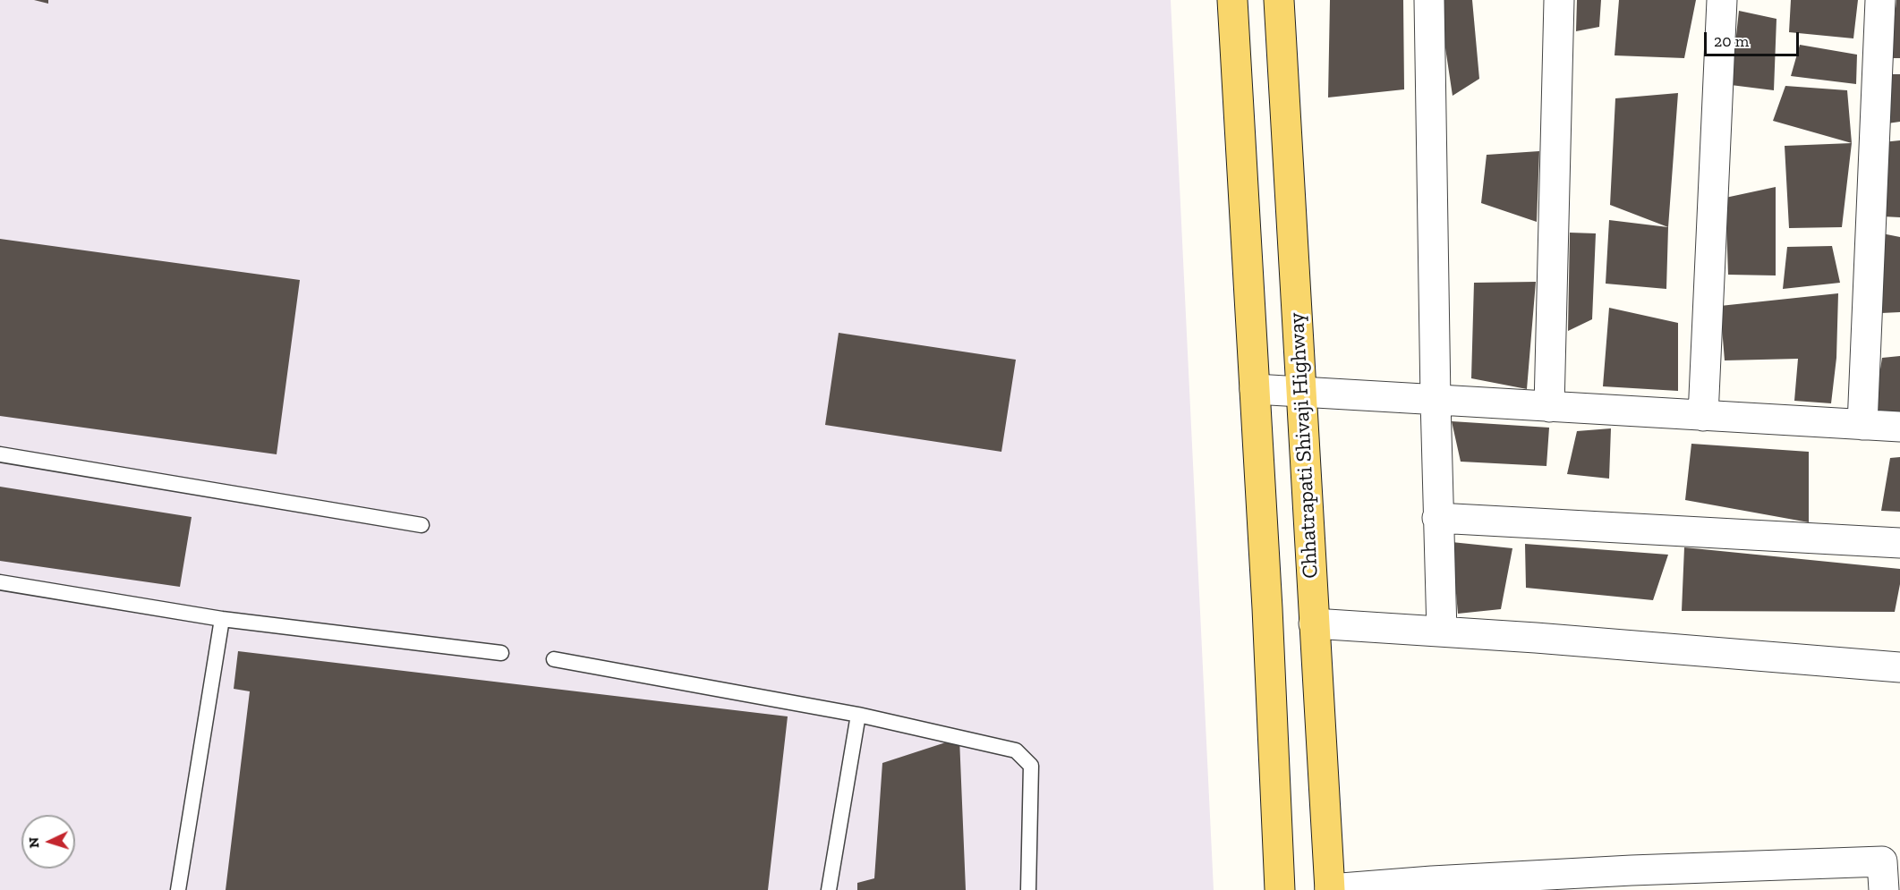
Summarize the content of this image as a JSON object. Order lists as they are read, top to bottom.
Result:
{
  "streets": {
    "main road": ["Chhatrapati Shivaji Highway"]
  },
  "scale_bar": "20 m",
  "north": "left"
}
